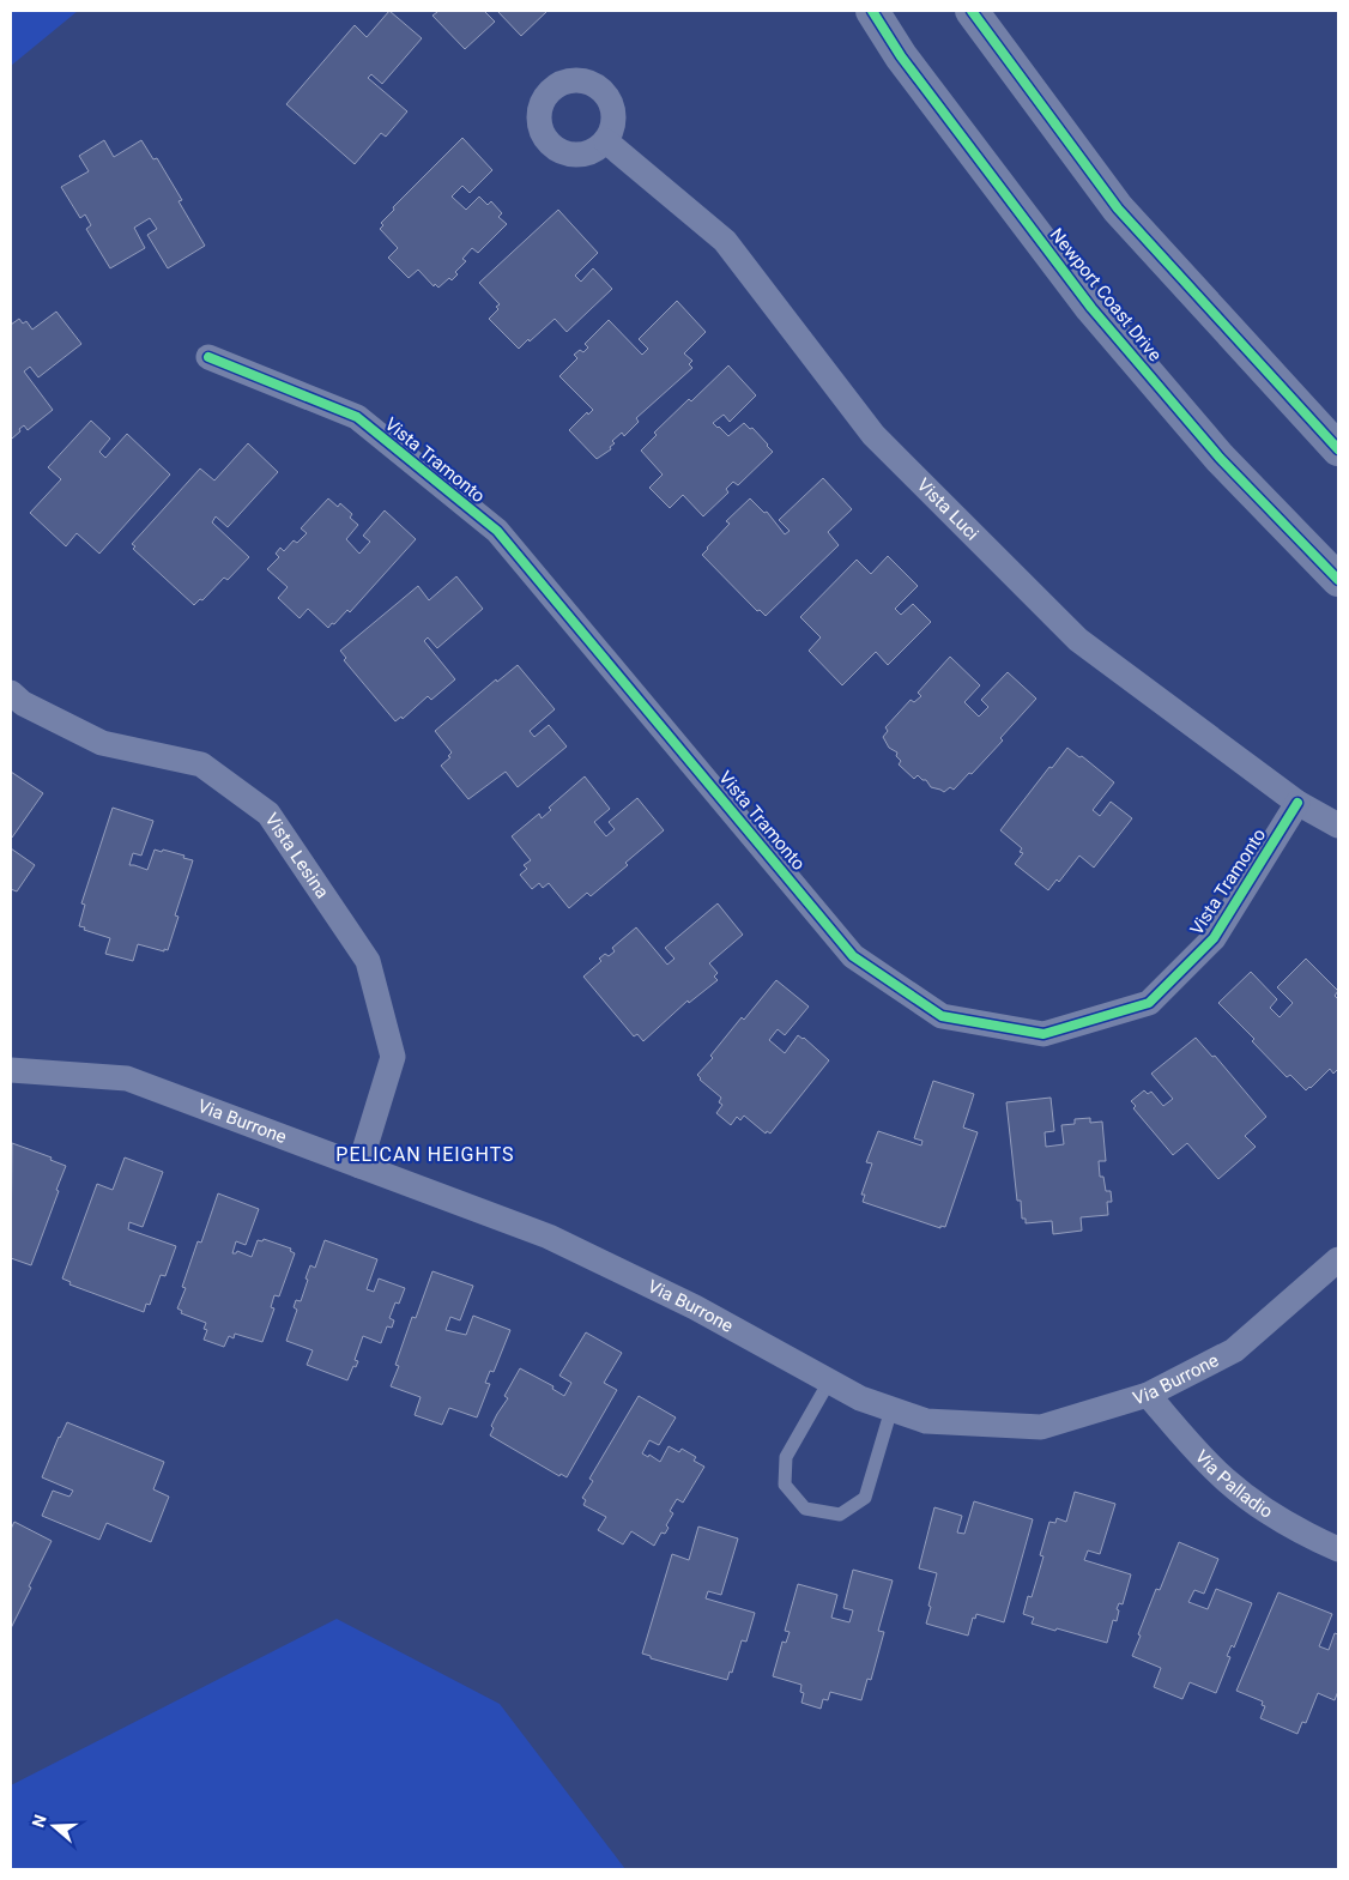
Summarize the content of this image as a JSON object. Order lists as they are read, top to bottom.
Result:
{
  "streets": {
    "main road": ["Newport Coast Drive"],
    "street": [
      "Vista Tramonto",
      "Vista Luci",
      "Vista Lesina",
      "Via Burrone",
      "Via Palladio"
    ]
  },
  "crossings": [
    ["Vista Tramonto", "Vista Luci"],
    ["Vista Lesina", "Via Burrone"],
    ["Via Burrone", "Via Palladio"]
  ],
  "districts": ["PELICAN HEIGHTS"],
  "north": "left"
}
